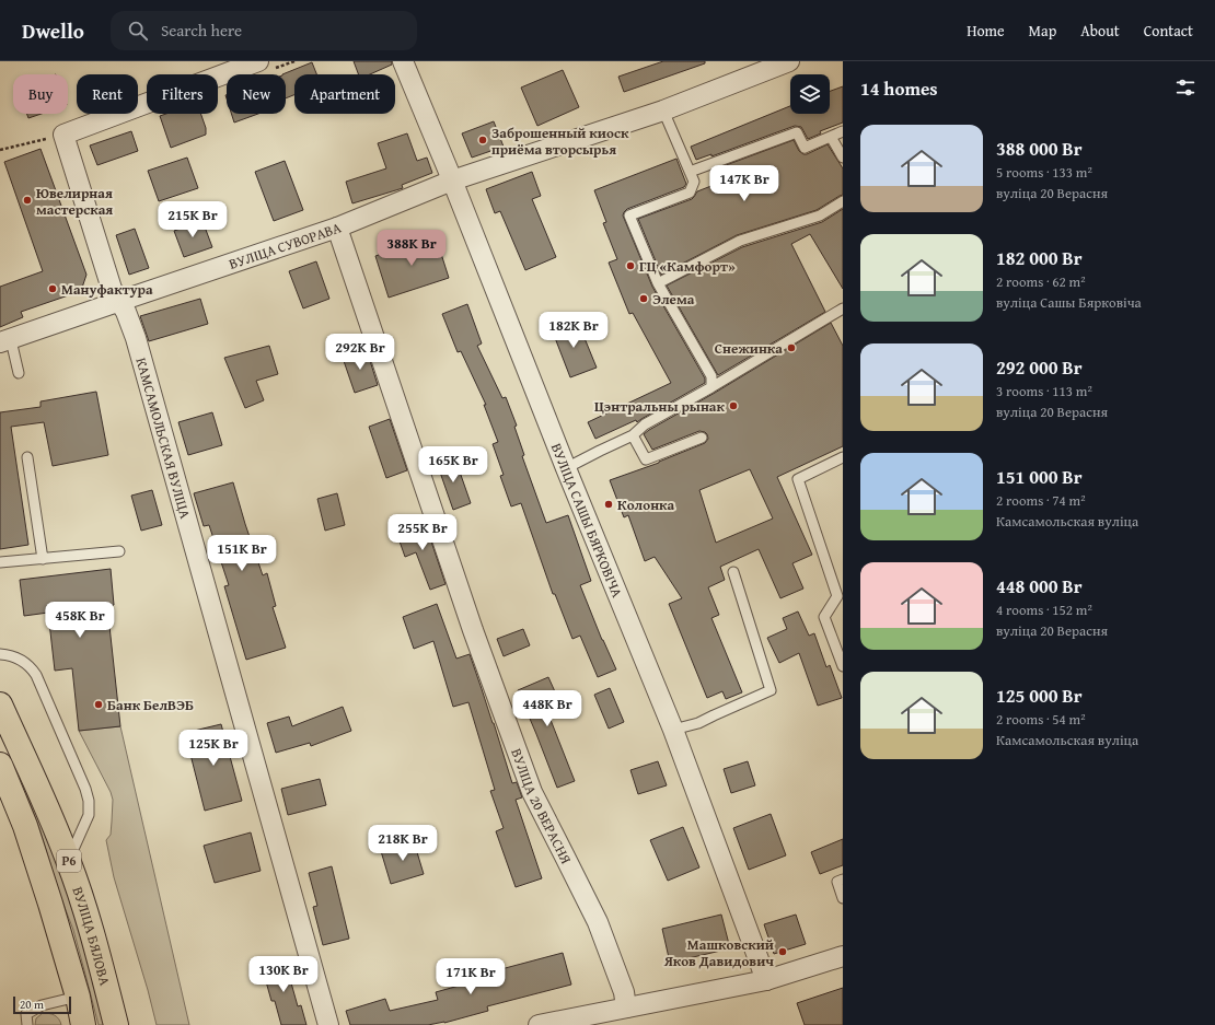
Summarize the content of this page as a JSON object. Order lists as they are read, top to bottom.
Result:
{
  "streets": {
    "main road": ["Р6", "ВУЛІЦА БЯЛОВА"],
    "street": [
      "ВУЛІЦА СУВОРАВА",
      "КАМСАМОЛЬСКАЯ ВУЛІЦА",
      "ВУЛІЦА САШЫ БЯРКОВІЧА",
      "ВУЛІЦА 20 ВЕРАСНЯ"
    ]
  },
  "crossings": [
    ["ВУЛІЦА СУВОРАВА", "КАМСАМОЛЬСКАЯ ВУЛІЦА"],
    ["ВУЛІЦА СУВОРАВА", "ВУЛІЦА САШЫ БЯРКОВІЧА"],
    ["ВУЛІЦА СУВОРАВА", "ВУЛІЦА 20 ВЕРАСНЯ"]
  ],
  "places": [
    "Заброшенный киоск приёма вторсырья",
    "Ювелирная мастерская",
    "ГЦ «Камфорт»",
    "Мануфактура",
    "Элема",
    "Снежинка",
    "Цэнтральны рынак",
    "Колонка",
    "Банк БелВЭБ",
    "Машковский Яков Давидович"
  ],
  "scale_bar": "20 m",
  "page": {
    "header": "Dwello",
    "search": "Search here",
    "nav": [
      "Home",
      "Map",
      "About",
      "Contact"
    ],
    "heading": "14 homes",
    "chip": [
      "Buy",
      "Rent",
      "Filters",
      "New",
      "Apartment"
    ],
    "list": [
      {
        "name": "388 000 Br",
        "note": "5 rooms · 133 m² · вуліца 20 Верасня"
      },
      {
        "name": "182 000 Br",
        "note": "2 rooms · 62 m² · вуліца Сашы Бярковіча"
      },
      {
        "name": "292 000 Br",
        "note": "3 rooms · 113 m² · вуліца 20 Верасня"
      },
      {
        "name": "151 000 Br",
        "note": "2 rooms · 74 m² · Камсамольская вуліца"
      },
      {
        "name": "448 000 Br",
        "note": "4 rooms · 152 m² · вуліца 20 Верасня"
      },
      {
        "name": "125 000 Br",
        "note": "2 rooms · 54 m² · Камсамольская вуліца"
      }
    ],
    "price": [
      "147K Br",
      "215K Br",
      "388K Br",
      "182K Br",
      "292K Br",
      "165K Br",
      "255K Br",
      "151K Br",
      "458K Br",
      "448K Br",
      "125K Br",
      "218K Br",
      "130K Br",
      "171K Br"
    ],
    "scale": "20 m"
  }
}
